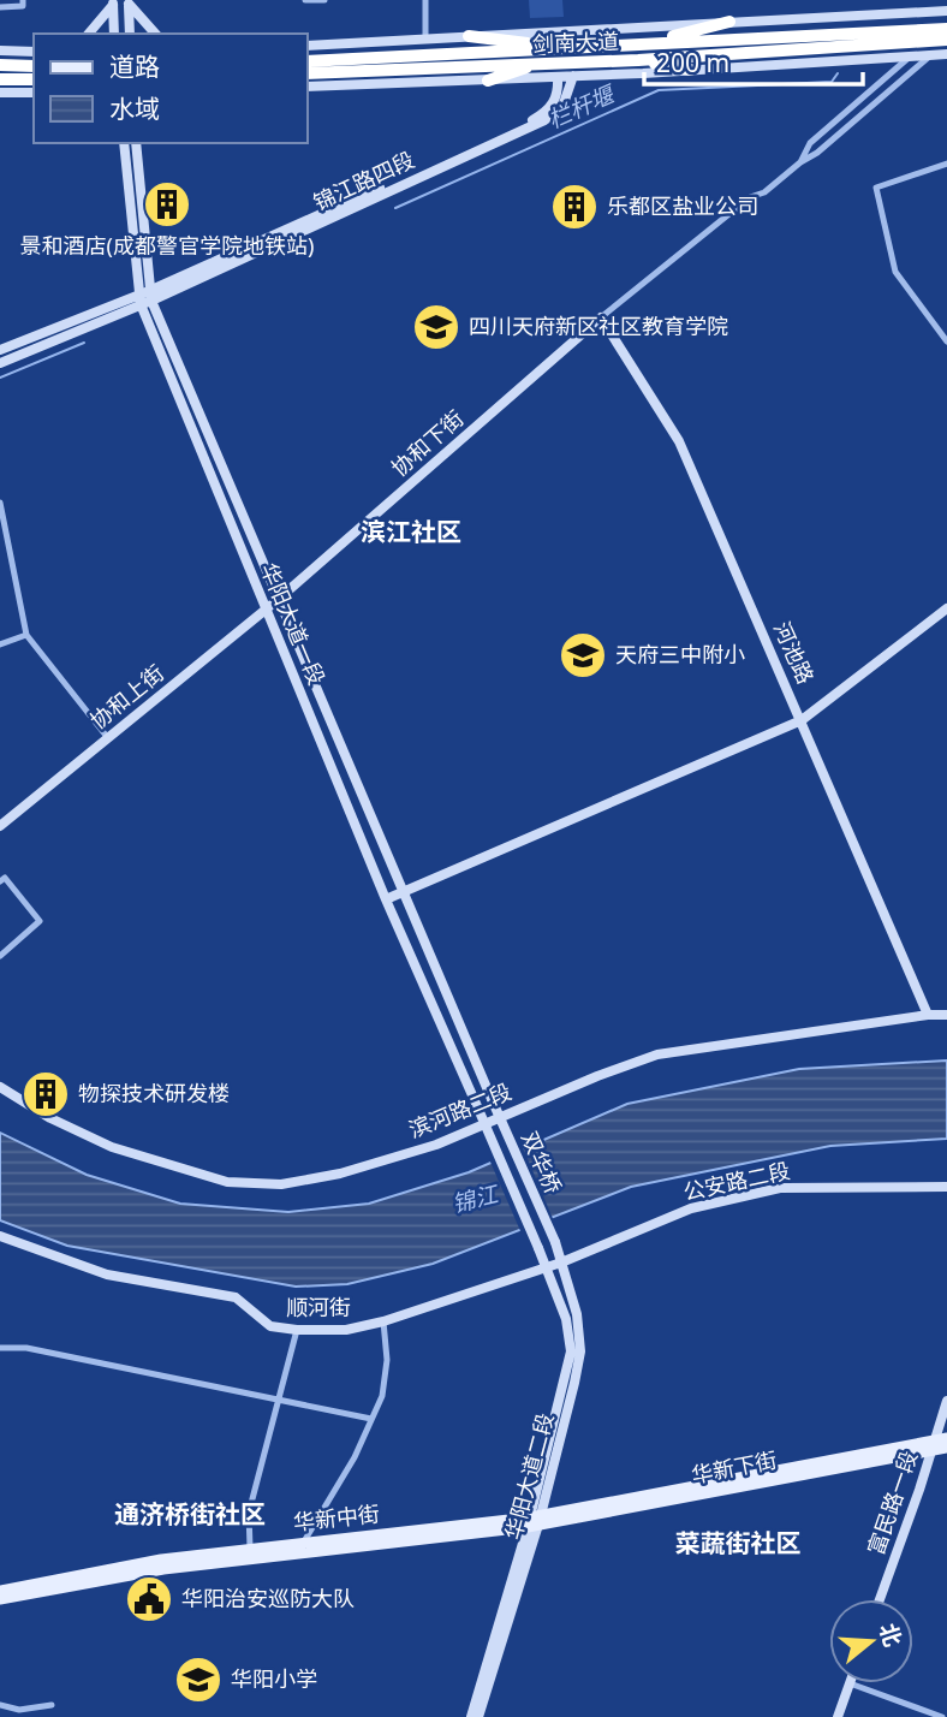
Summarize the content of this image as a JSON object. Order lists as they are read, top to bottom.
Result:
{
  "streets": {
    "highway": ["剑南大道"],
    "main road": [
      "锦江路四段",
      "协和下街",
      "华阳大道一段",
      "河池路",
      "协和上街",
      "滨河路二段",
      "双华桥",
      "公安路二段",
      "顺河街",
      "华阳大道二段",
      "富民路一段",
      "华新中街"
    ]
  },
  "crossings": [
    ["锦江路四段", "华阳大道一段"],
    ["协和下街", "华阳大道一段"],
    ["协和下街", "河池路"],
    ["协和下街", "协和上街"],
    ["华阳大道一段", "协和上街"],
    ["华阳大道一段", "双华桥"],
    ["华阳大道一段", "华阳大道二段"],
    ["河池路", "滨河路二段"],
    ["双华桥", "华阳大道二段"],
    ["公安路二段", "顺河街"],
    ["公安路二段", "华阳大道二段"],
    ["顺河街", "华阳大道二段"],
    ["华阳大道二段", "华新中街"]
  ],
  "districts": ["滨江社区", "通济桥街社区", "菜蔬街社区"],
  "water": ["栏杆堰", "锦江"],
  "places": {
    "building": ["景和酒店(成都警官学院地铁站)", "乐都区盐业公司", "物探技术研发楼"],
    "school or university": ["四川天府新区社区教育学院", "天府三中附小", "华阳小学"],
    "public building": ["华阳治安巡防大队"]
  },
  "legend": ["道路", "水域"],
  "scale_bar": "200 m",
  "north": "right"
}
